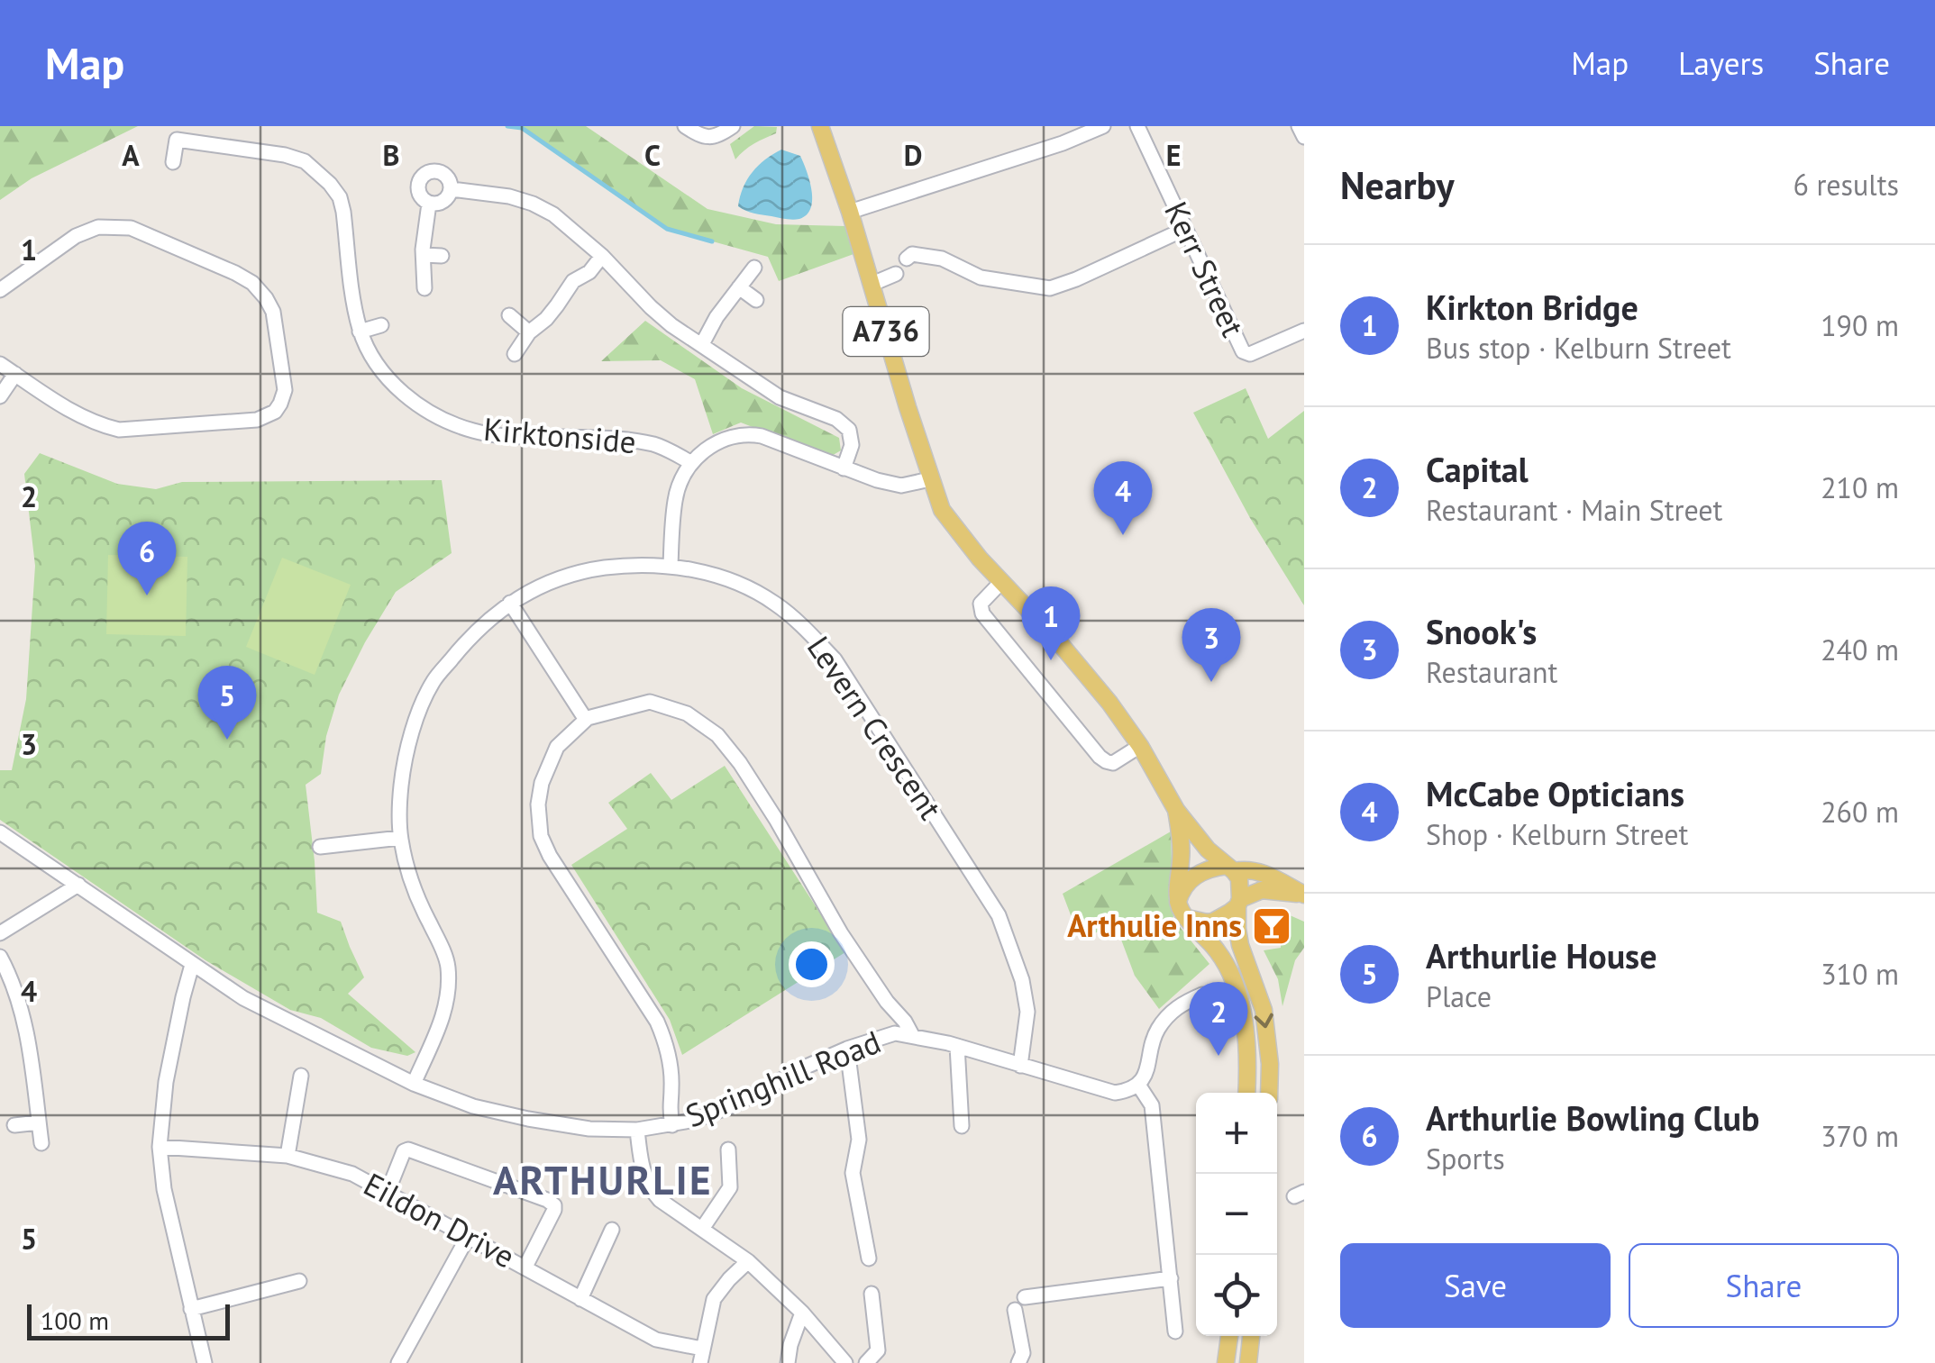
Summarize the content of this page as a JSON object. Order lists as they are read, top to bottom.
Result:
{
  "streets": {
    "main road": ["A736"],
    "street": [
      "Kerr Street",
      "Kirktonside",
      "Levern Crescent",
      "Springhill Road",
      "Eildon Drive"
    ]
  },
  "crossings": [
    ["Levern Crescent", "Springhill Road"]
  ],
  "districts": ["ARTHURLIE"],
  "places": {
    "bar": ["Arthulie Inns"]
  },
  "scale_bar": "100 m",
  "page": {
    "header": "Map",
    "nav": ["Map", "Layers", "Share"],
    "heading": ["Nearby", "6 results"],
    "list": [
      {
        "mark": "1",
        "name": "Kirkton Bridge",
        "note": "Bus stop · Kelburn Street",
        "value": "190 m"
      },
      {
        "mark": "2",
        "name": "Capital",
        "note": "Restaurant · Main Street",
        "value": "210 m"
      },
      {
        "mark": "3",
        "name": "Snook's",
        "note": "Restaurant",
        "value": "240 m"
      },
      {
        "mark": "4",
        "name": "McCabe Opticians",
        "note": "Shop · Kelburn Street",
        "value": "260 m"
      },
      {
        "mark": "5",
        "name": "Arthurlie House",
        "note": "Place",
        "value": "310 m"
      },
      {
        "mark": "6",
        "name": "Arthurlie Bowling Club",
        "note": "Sports",
        "value": "370 m"
      }
    ],
    "pins": [
      "4",
      "6",
      "1",
      "3",
      "5",
      "2"
    ],
    "map_buttons": ["+", "−"],
    "buttons": ["Save", "Share"],
    "scale": "100 m"
  },
  "grid": {
    "columns": [
      "A",
      "B",
      "C",
      "D",
      "E"
    ],
    "rows": [
      "1",
      "2",
      "3",
      "4",
      "5"
    ]
  }
}
